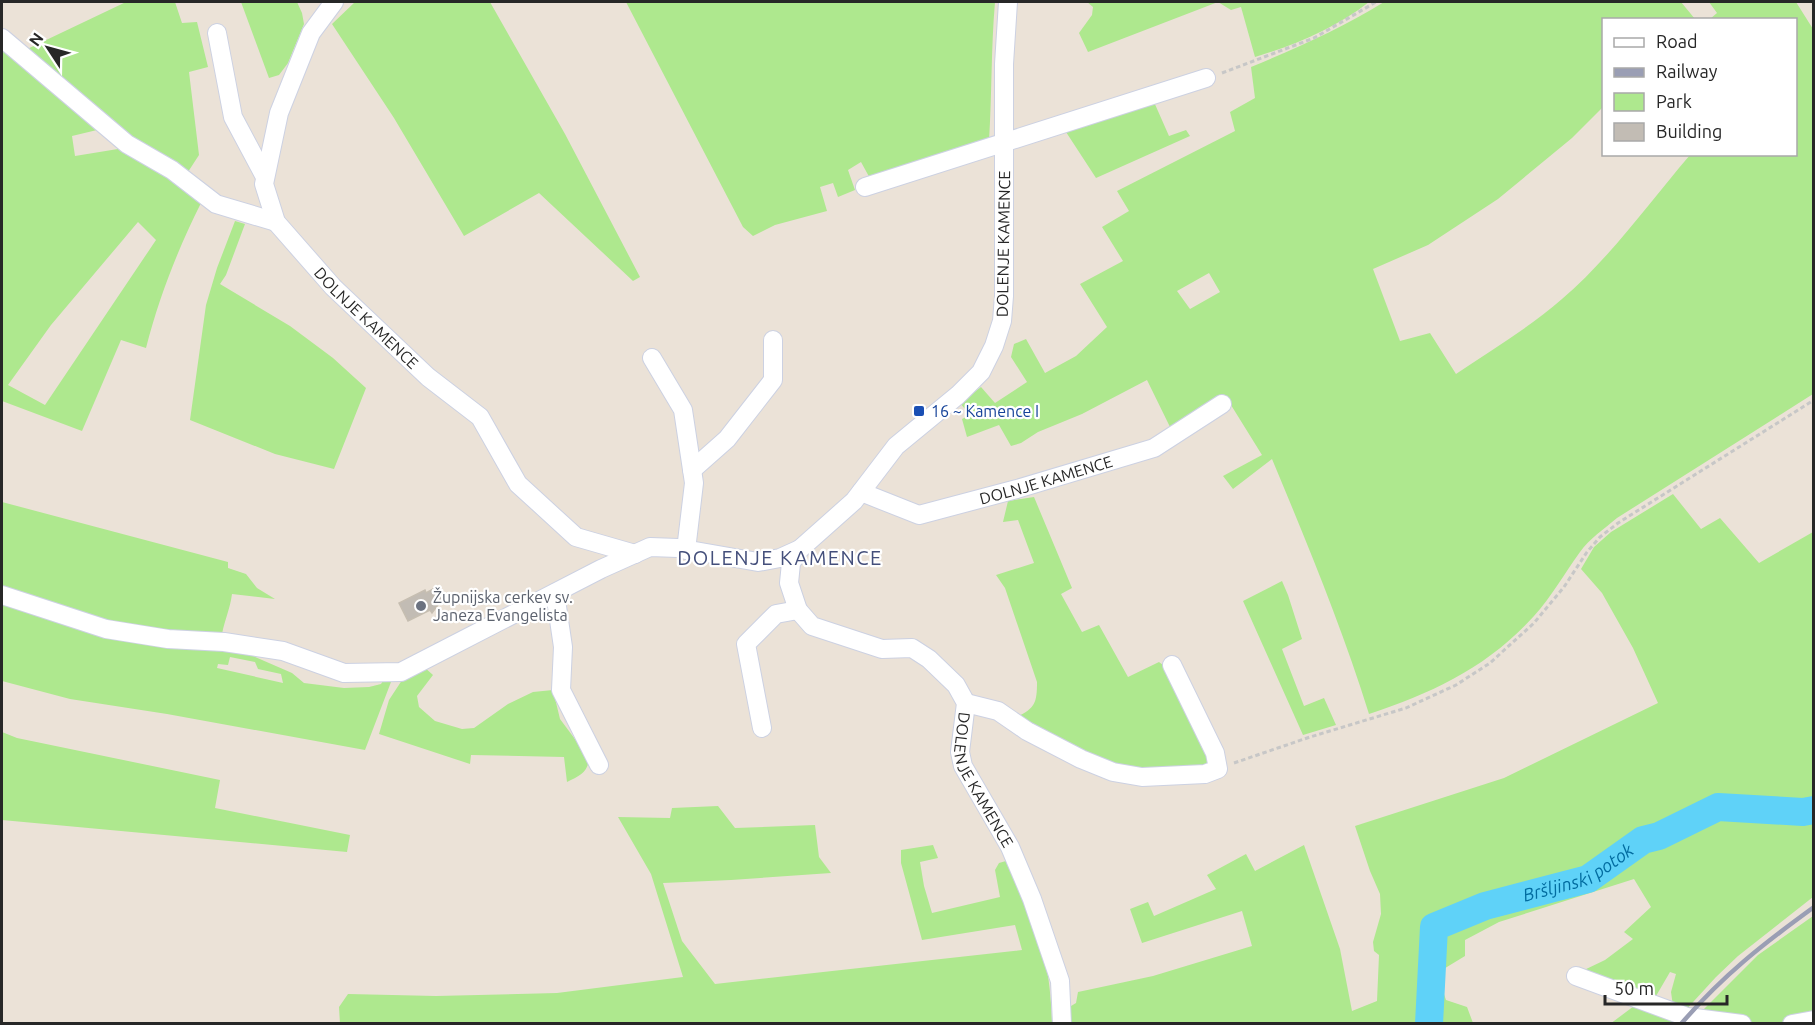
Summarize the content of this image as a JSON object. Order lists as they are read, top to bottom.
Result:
{
  "streets": {
    "street": ["DOLENJE KAMENCE", "DOLNJE KAMENCE"]
  },
  "crossings": [
    ["DOLENJE KAMENCE", "DOLNJE KAMENCE"]
  ],
  "districts": ["DOLENJE KAMENCE"],
  "water": ["Bršljinski potok"],
  "places": {
    "transit": ["16 ~ Kamence I"],
    "other": ["Župnijska cerkev sv. Janeza Evangelista"]
  },
  "legend": [
    "Road",
    "Railway",
    "Park",
    "Building"
  ],
  "scale_bar": "50 m",
  "north": "top left"
}
